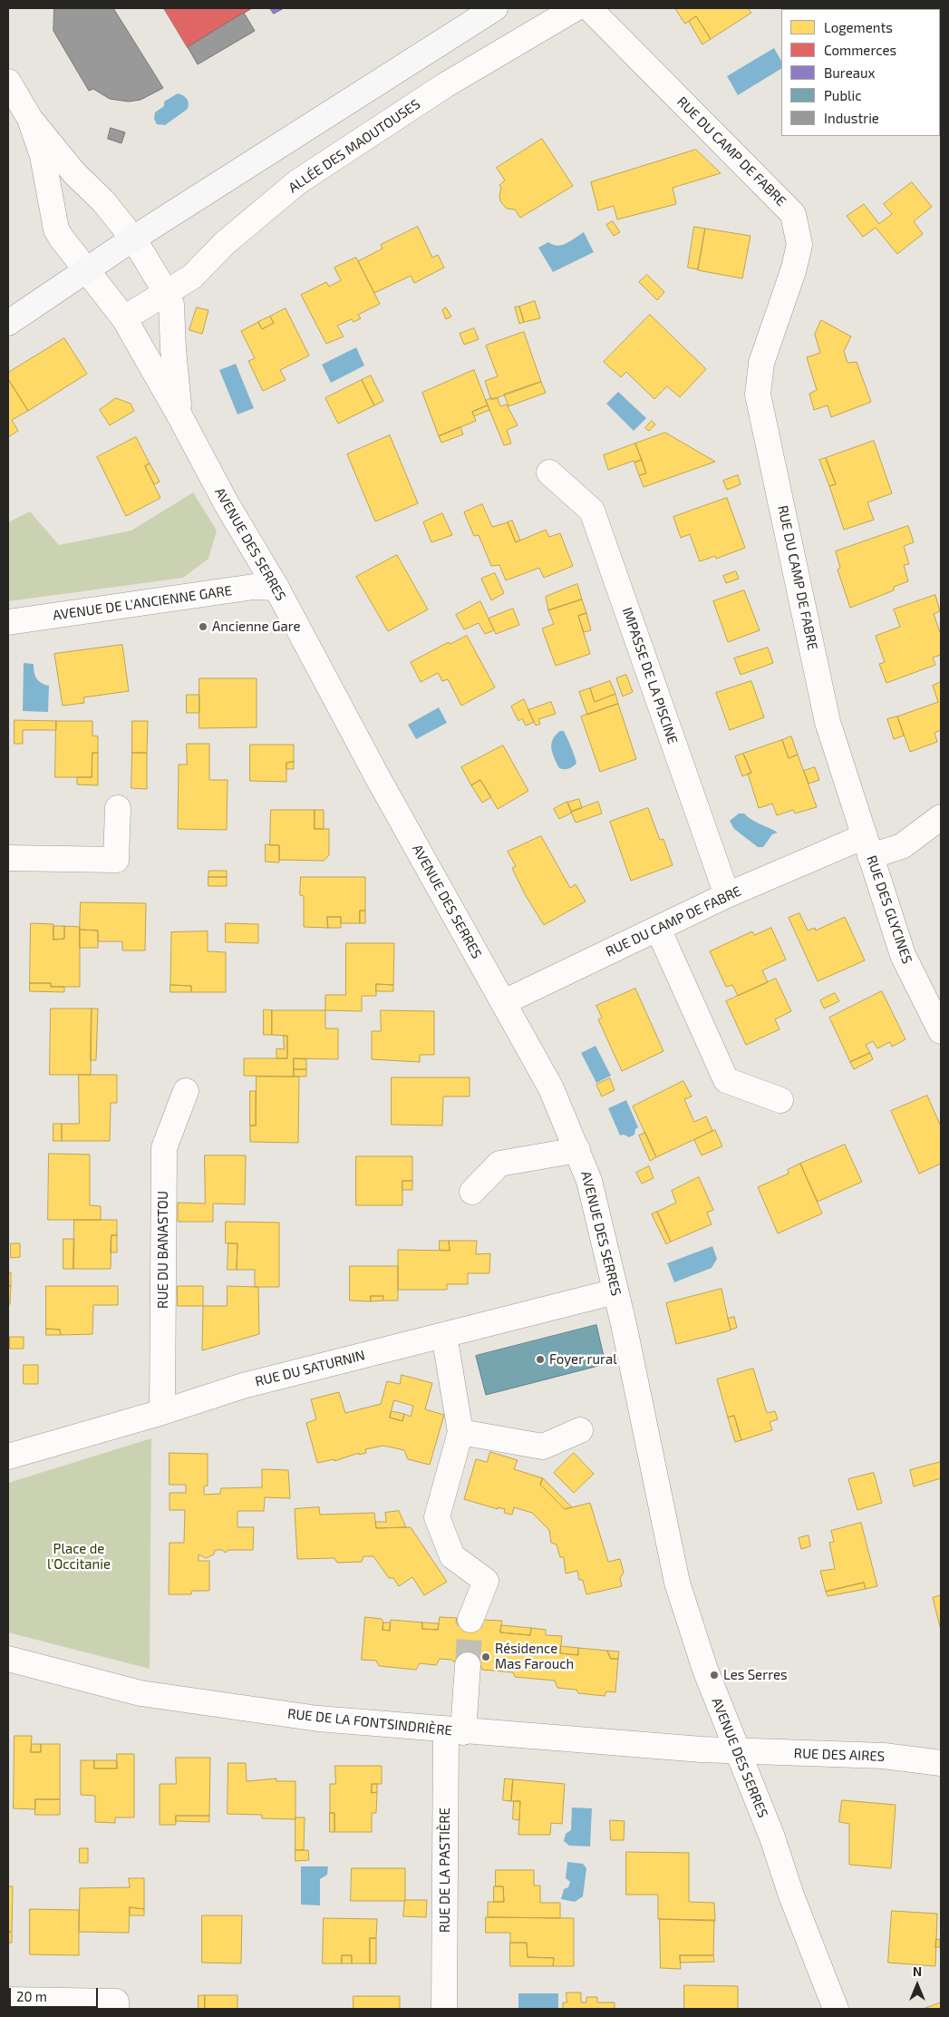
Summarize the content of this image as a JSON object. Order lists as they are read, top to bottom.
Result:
{
  "streets": {
    "street": [
      "ALLÉE DES MAOUTOUSES",
      "RUE DU CAMP DE FABRE",
      "AVENUE DES SERRES",
      "AVENUE DE L'ANCIENNE GARE",
      "IMPASSE DE LA PISCINE",
      "RUE DES GLYCINES",
      "RUE DU BANASTOU",
      "RUE DU SATURNIN",
      "RUE DE LA FONTSINDRIÈRE",
      "RUE DES AIRES",
      "RUE DE LA PASTIÈRE"
    ]
  },
  "crossings": [
    ["ALLÉE DES MAOUTOUSES", "AVENUE DES SERRES"],
    ["RUE DU CAMP DE FABRE", "AVENUE DES SERRES"],
    ["RUE DU CAMP DE FABRE", "IMPASSE DE LA PISCINE"],
    ["RUE DU CAMP DE FABRE", "RUE DES GLYCINES"],
    ["AVENUE DES SERRES", "AVENUE DE L'ANCIENNE GARE"],
    ["AVENUE DES SERRES", "RUE DU SATURNIN"],
    ["AVENUE DES SERRES", "RUE DE LA FONTSINDRIÈRE"],
    ["AVENUE DES SERRES", "RUE DES AIRES"],
    ["RUE DU BANASTOU", "RUE DU SATURNIN"],
    ["RUE DE LA FONTSINDRIÈRE", "RUE DES AIRES"],
    ["RUE DE LA FONTSINDRIÈRE", "RUE DE LA PASTIÈRE"]
  ],
  "parks": ["Place de l'Occitanie"],
  "places": [
    "Ancienne Gare",
    "Foyer rural",
    "Résidence Mas Farouch",
    "Les Serres"
  ],
  "legend": [
    "Logements",
    "Commerces",
    "Bureaux",
    "Public",
    "Industrie"
  ],
  "scale_bar": "20 m",
  "north": "top"
}
